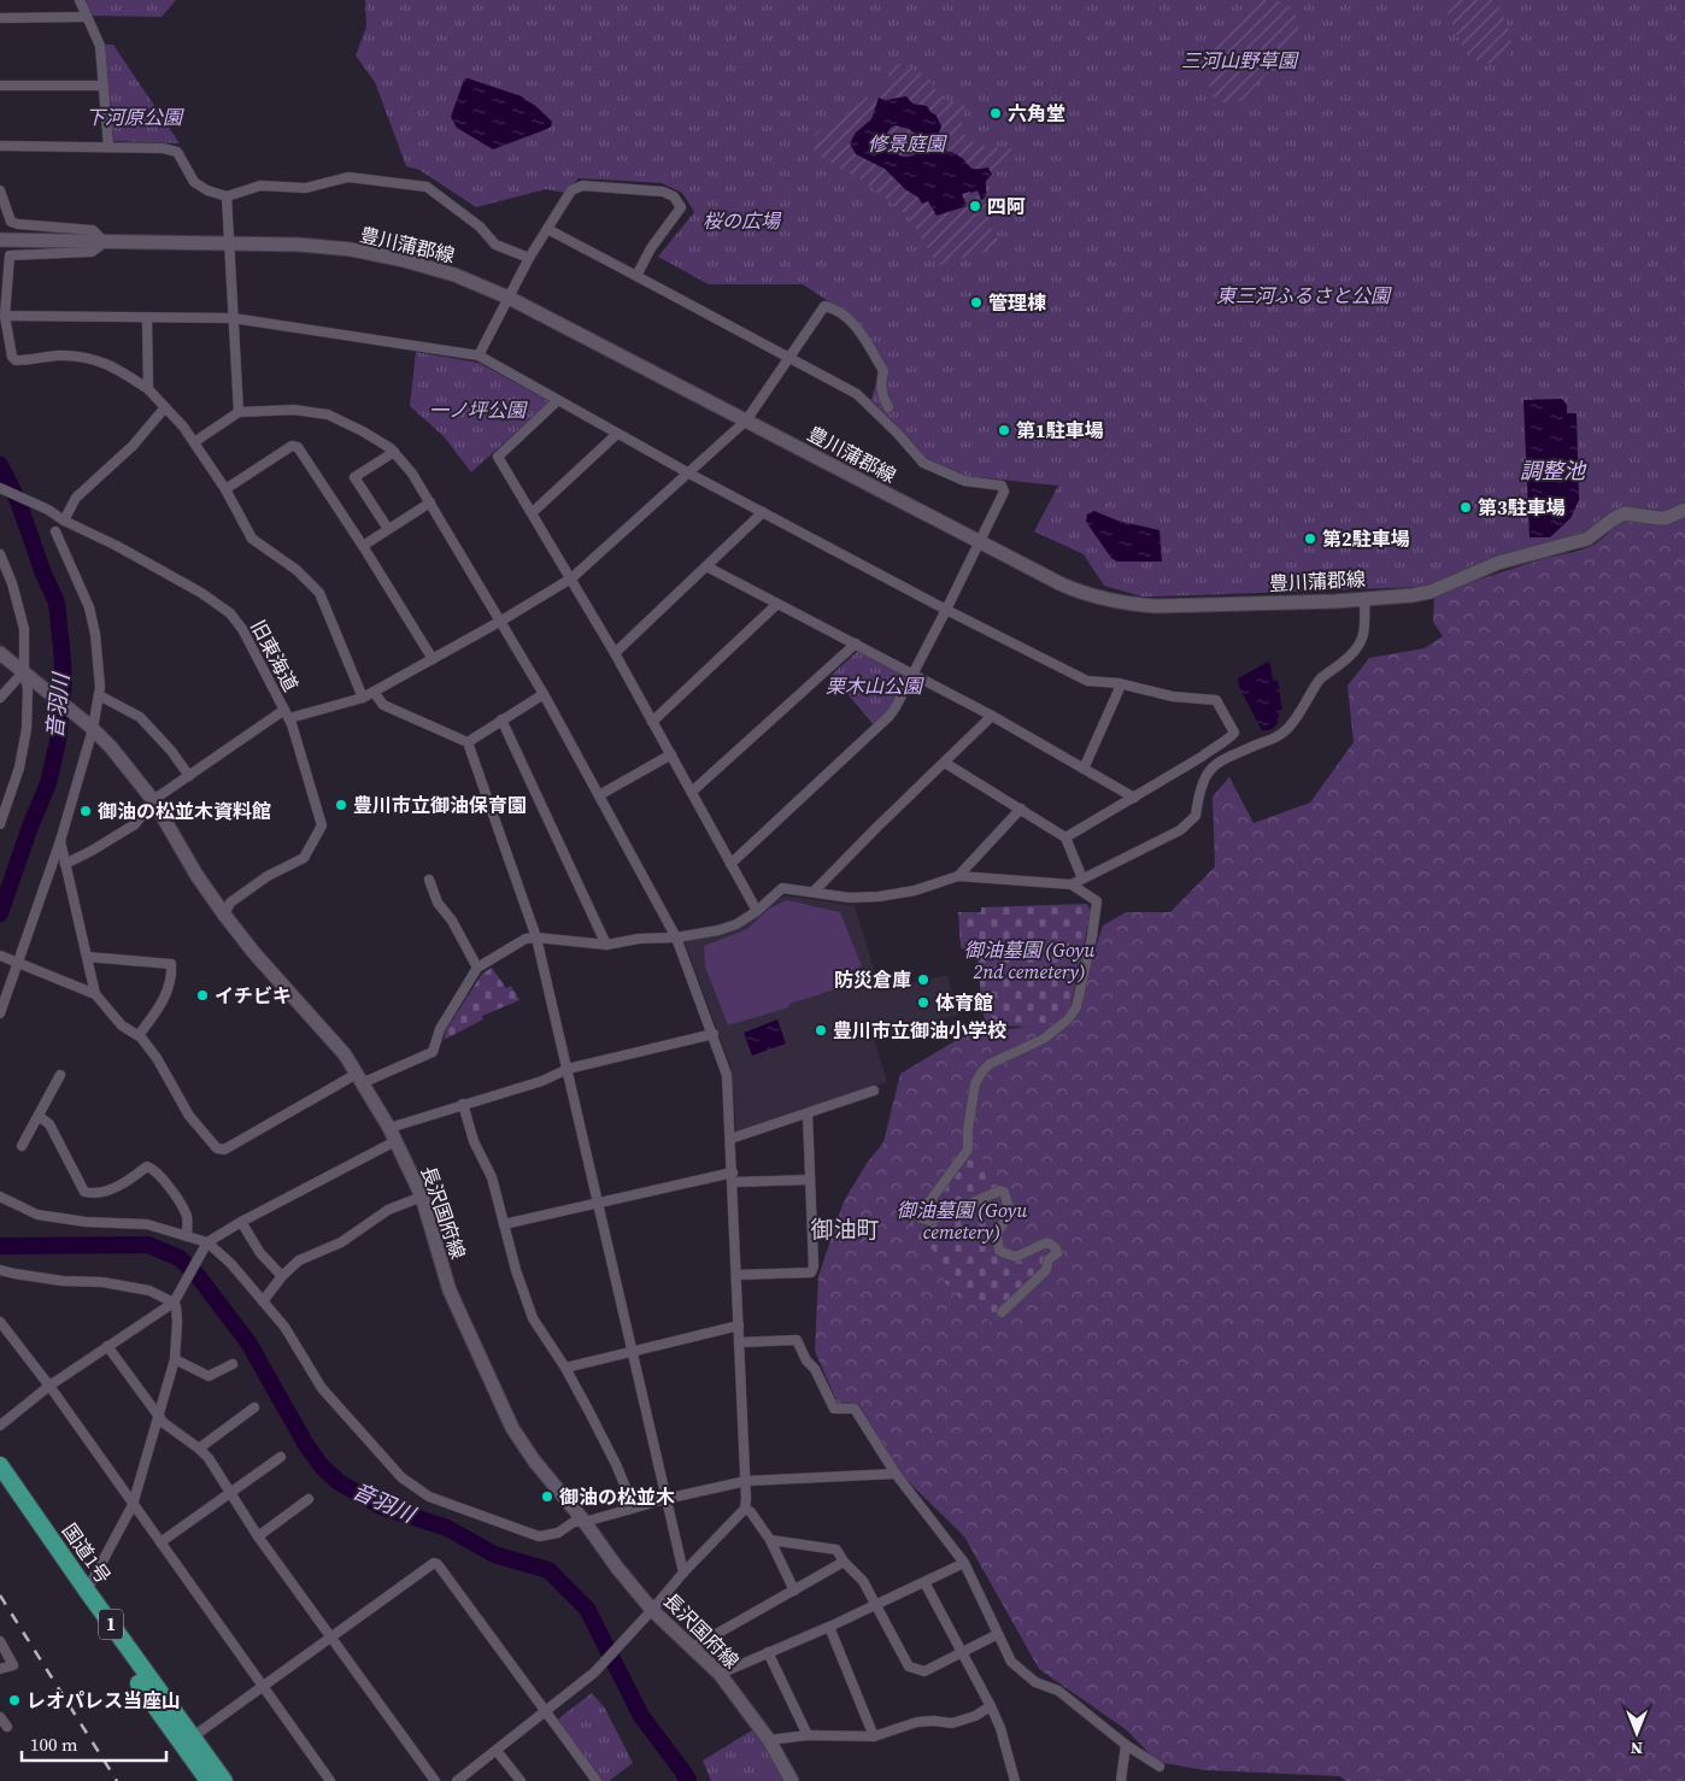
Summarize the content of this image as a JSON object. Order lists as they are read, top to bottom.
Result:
{
  "streets": {
    "highway": ["国道1号", "1"],
    "main road": ["豊川蒲郡線", "長沢国府線"],
    "street": ["旧東海道"]
  },
  "crossings": [
    ["旧東海道", "長沢国府線"]
  ],
  "districts": ["御油町"],
  "water": ["調整池", "音羽川"],
  "parks": [
    "三河山野草園",
    "下河原公園",
    "修景庭園",
    "桜の広場",
    "東三河ふるさと公園",
    "一ノ坪公園",
    "栗木山公園",
    "御油墓園 (Goyu 2nd cemetery)",
    "御油墓園 (Goyu cemetery)"
  ],
  "places": [
    "六角堂",
    "四阿",
    "管理棟",
    "第1駐車場",
    "第3駐車場",
    "第2駐車場",
    "豊川市立御油保育園",
    "御油の松並木資料館",
    "防災倉庫",
    "イチビキ",
    "体育館",
    "豊川市立御油小学校",
    "御油の松並木",
    "レオパレス当座山"
  ],
  "scale_bar": "100 m",
  "north": "bottom"
}
